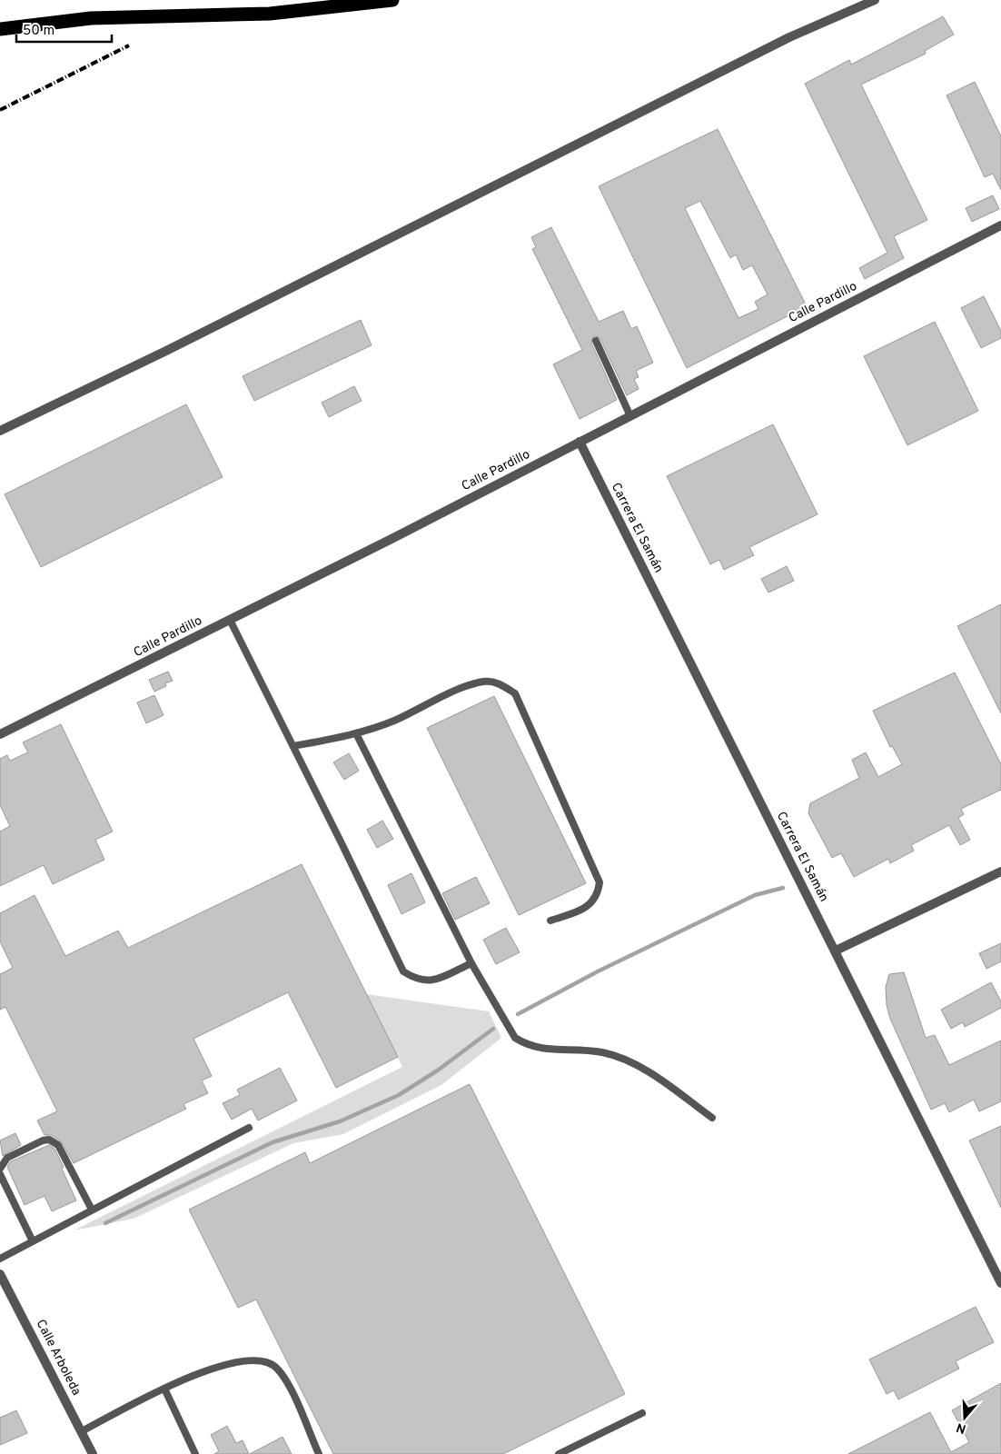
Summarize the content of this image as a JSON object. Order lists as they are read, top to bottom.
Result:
{
  "streets": {
    "street": ["Calle Pardillo", "Carrera El Samán", "Calle Arboleda"]
  },
  "crossings": [
    ["Calle Pardillo", "Carrera El Samán"]
  ],
  "scale_bar": "50 m",
  "north": "bottom"
}
